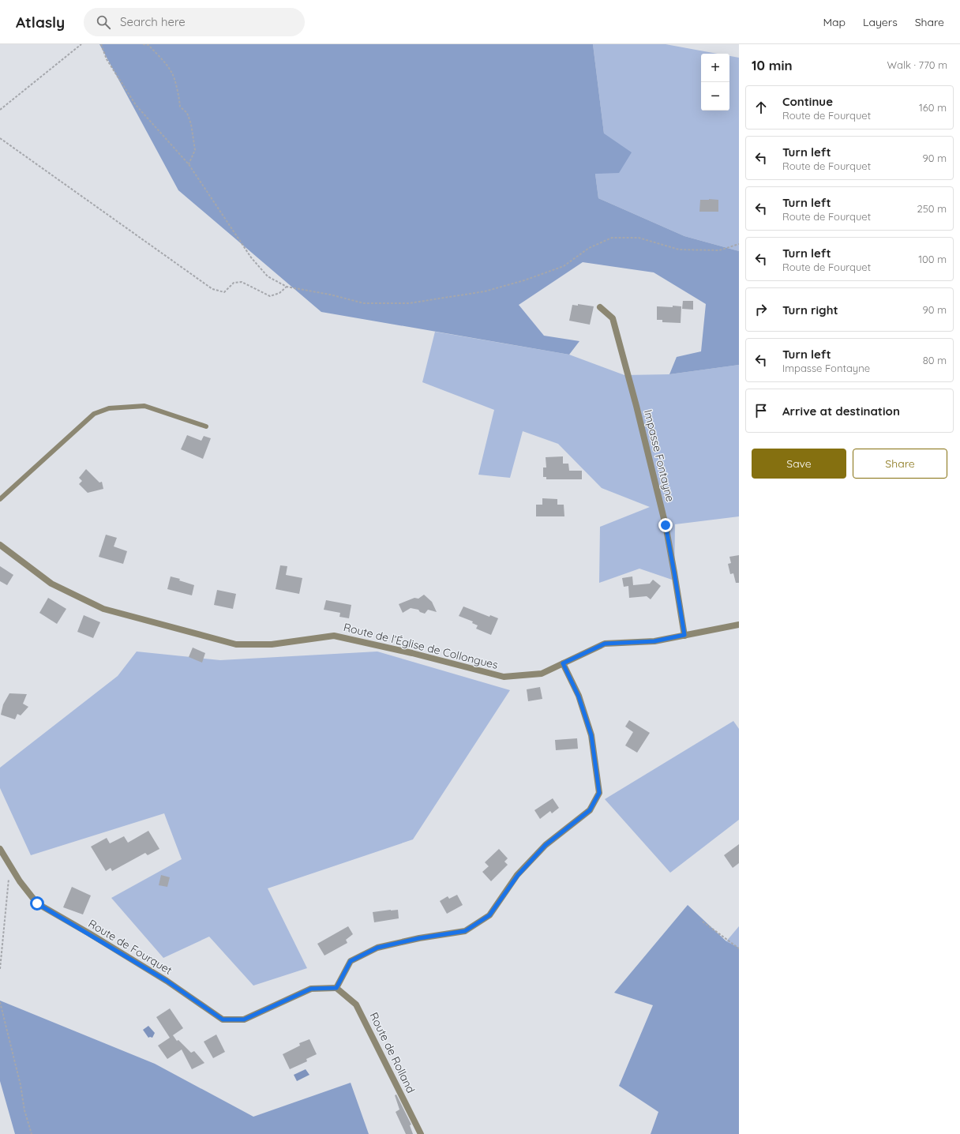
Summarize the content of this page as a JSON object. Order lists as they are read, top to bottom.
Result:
{
  "streets": {
    "street": [
      "Impasse Fontayne",
      "Route de l’Église de Collongues",
      "Route de Fourquet",
      "Route de Rolland"
    ]
  },
  "crossings": [
    ["Impasse Fontayne", "Route de l’Église de Collongues"],
    ["Route de Fourquet", "Route de Rolland"]
  ],
  "page": {
    "header": "Atlasly",
    "search": "Search here",
    "nav": ["Map", "Layers", "Share"],
    "heading": ["10 min", "Walk · 770 m"],
    "map_buttons": ["+", "−"],
    "list": [
      ["Continue", "Route de Fourquet", "160 m"],
      ["Turn left", "Route de Fourquet", "90 m"],
      ["Turn left", "Route de Fourquet", "250 m"],
      ["Turn left", "Route de Fourquet", "100 m"],
      ["Turn right", "90 m"],
      ["Turn left", "Impasse Fontayne", "80 m"],
      "Arrive at destination"
    ],
    "buttons": ["Save", "Share"]
  }
}
